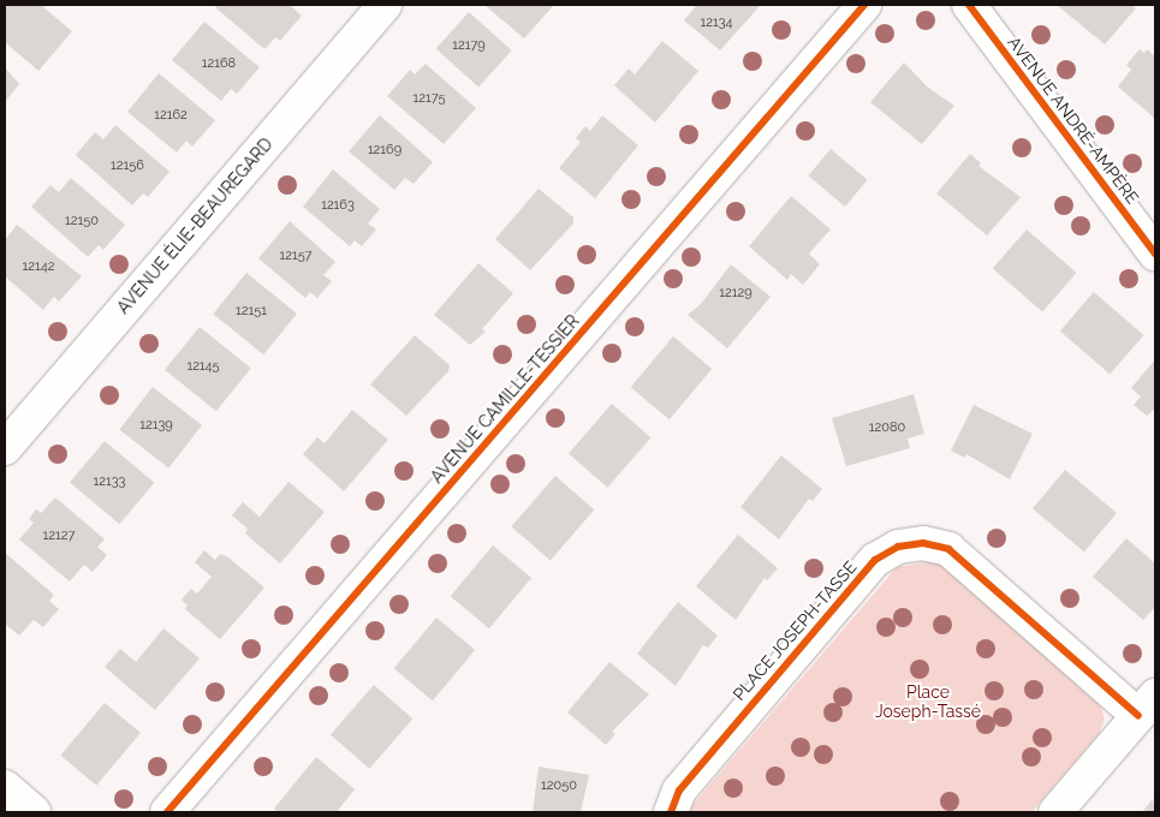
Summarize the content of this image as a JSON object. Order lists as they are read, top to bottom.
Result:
{
  "streets": {
    "street": [
      "AVENUE ANDRÉ-AMPÈRE",
      "AVENUE ÉLIE-BEAUREGARD",
      "AVENUE CAMILLE-TESSIER",
      "PLACE JOSEPH-TASSE"
    ]
  },
  "parks": ["Place Joseph-Tassé"],
  "house_numbers": [
    "12134",
    "12179",
    "12168",
    "12175",
    "12162",
    "12169",
    "12156",
    "12163",
    "12150",
    "12157",
    "12142",
    "12129",
    "12151",
    "12145",
    "12139",
    "12080",
    "12133",
    "12127",
    "12050"
  ]
}
